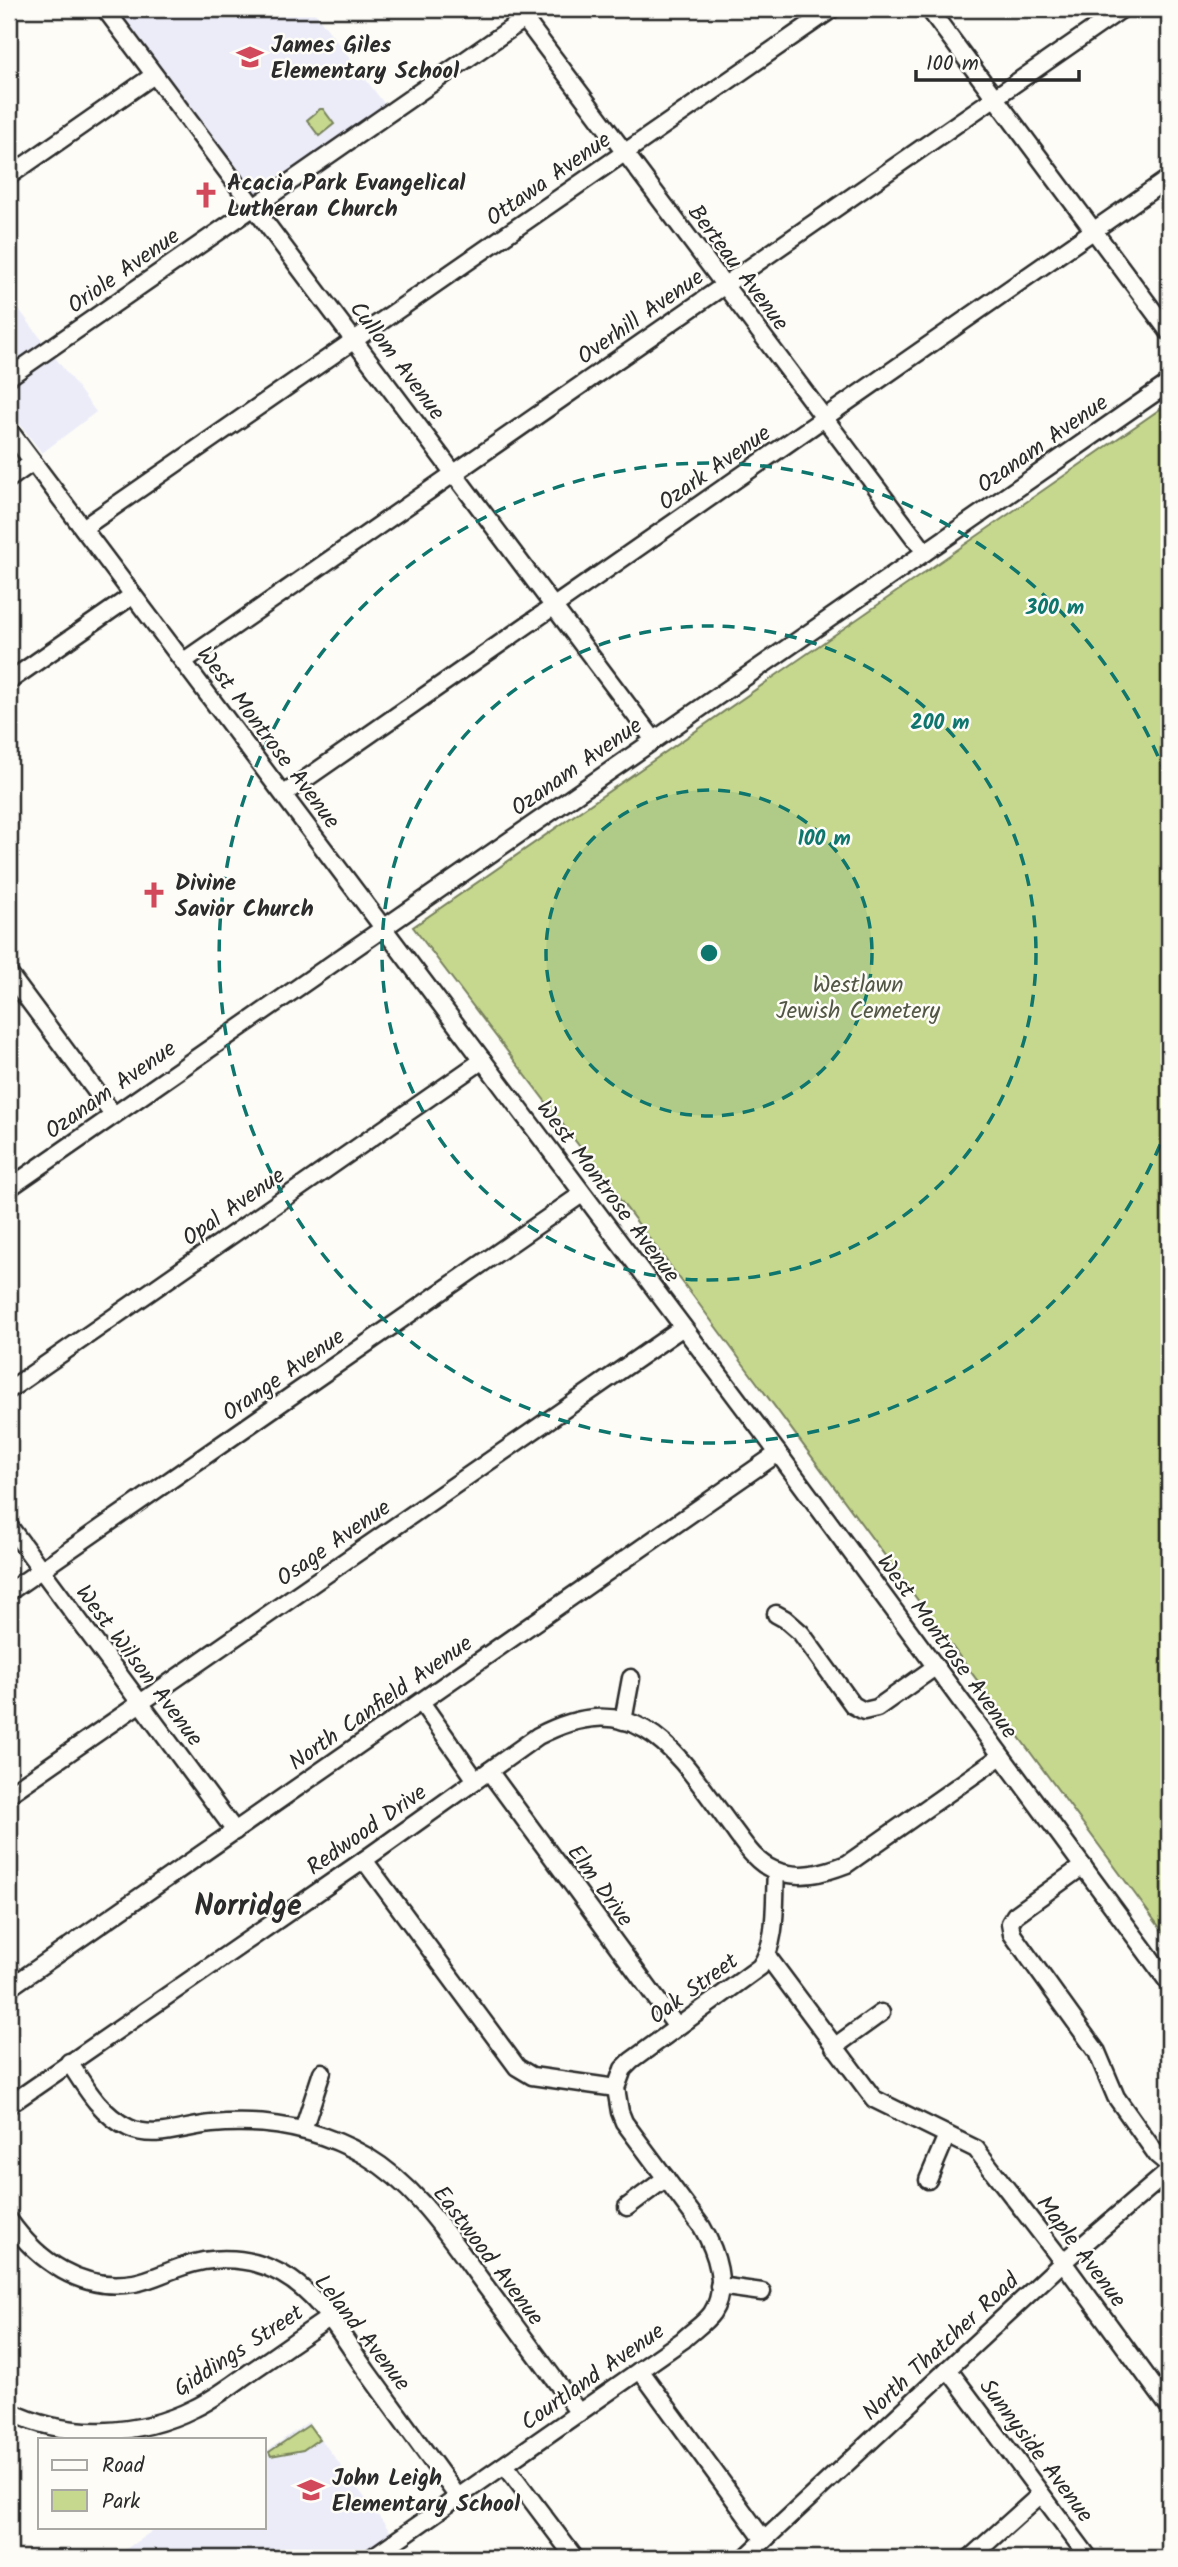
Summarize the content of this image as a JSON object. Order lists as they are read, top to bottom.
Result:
{
  "streets": {
    "street": [
      "Ottawa Avenue",
      "Berteau Avenue",
      "Oriole Avenue",
      "Overhill Avenue",
      "Cullom Avenue",
      "Ozanam Avenue",
      "Ozark Avenue",
      "West Montrose Avenue",
      "Opal Avenue",
      "Orange Avenue",
      "Osage Avenue",
      "West Wilson Avenue",
      "North Canfield Avenue",
      "Redwood Drive",
      "Elm Drive",
      "Oak Street",
      "Maple Avenue",
      "Eastwood Avenue",
      "Leland Avenue",
      "North Thatcher Road",
      "Giddings Street",
      "Courtland Avenue",
      "Sunnyside Avenue"
    ]
  },
  "crossings": [
    ["Ottawa Avenue", "Berteau Avenue"],
    ["Ottawa Avenue", "Cullom Avenue"],
    ["Ottawa Avenue", "West Montrose Avenue"],
    ["Berteau Avenue", "Oriole Avenue"],
    ["Berteau Avenue", "Overhill Avenue"],
    ["Berteau Avenue", "Ozanam Avenue"],
    ["Berteau Avenue", "Ozark Avenue"],
    ["Oriole Avenue", "Cullom Avenue"],
    ["Overhill Avenue", "Cullom Avenue"],
    ["Overhill Avenue", "West Montrose Avenue"],
    ["Cullom Avenue", "Ozanam Avenue"],
    ["Cullom Avenue", "Ozark Avenue"],
    ["Ozanam Avenue", "West Montrose Avenue"],
    ["Ozark Avenue", "West Montrose Avenue"],
    ["West Montrose Avenue", "Opal Avenue"],
    ["West Montrose Avenue", "Orange Avenue"],
    ["West Montrose Avenue", "Osage Avenue"],
    ["West Montrose Avenue", "North Canfield Avenue"],
    ["Orange Avenue", "West Wilson Avenue"],
    ["Osage Avenue", "West Wilson Avenue"],
    ["West Wilson Avenue", "North Canfield Avenue"],
    ["North Canfield Avenue", "Elm Drive"],
    ["Redwood Drive", "Elm Drive"],
    ["Redwood Drive", "Oak Street"],
    ["Redwood Drive", "Eastwood Avenue"],
    ["Elm Drive", "Oak Street"],
    ["Oak Street", "Maple Avenue"],
    ["Maple Avenue", "North Thatcher Road"],
    ["Eastwood Avenue", "Courtland Avenue"],
    ["Leland Avenue", "Giddings Street"],
    ["Leland Avenue", "Courtland Avenue"],
    ["North Thatcher Road", "Sunnyside Avenue"]
  ],
  "districts": ["Norridge"],
  "parks": ["Westlawn Jewish Cemetery"],
  "places": {
    "school or university": ["James Giles Elementary School", "John Leigh Elementary School"],
    "church": ["Acacia Park Evangelical Lutheran Church", "Divine Savior Church"]
  },
  "legend": ["Road", "Park"],
  "scale_bar": "100 m",
  "rings": ["300 m", "200 m", "100 m"]
}
